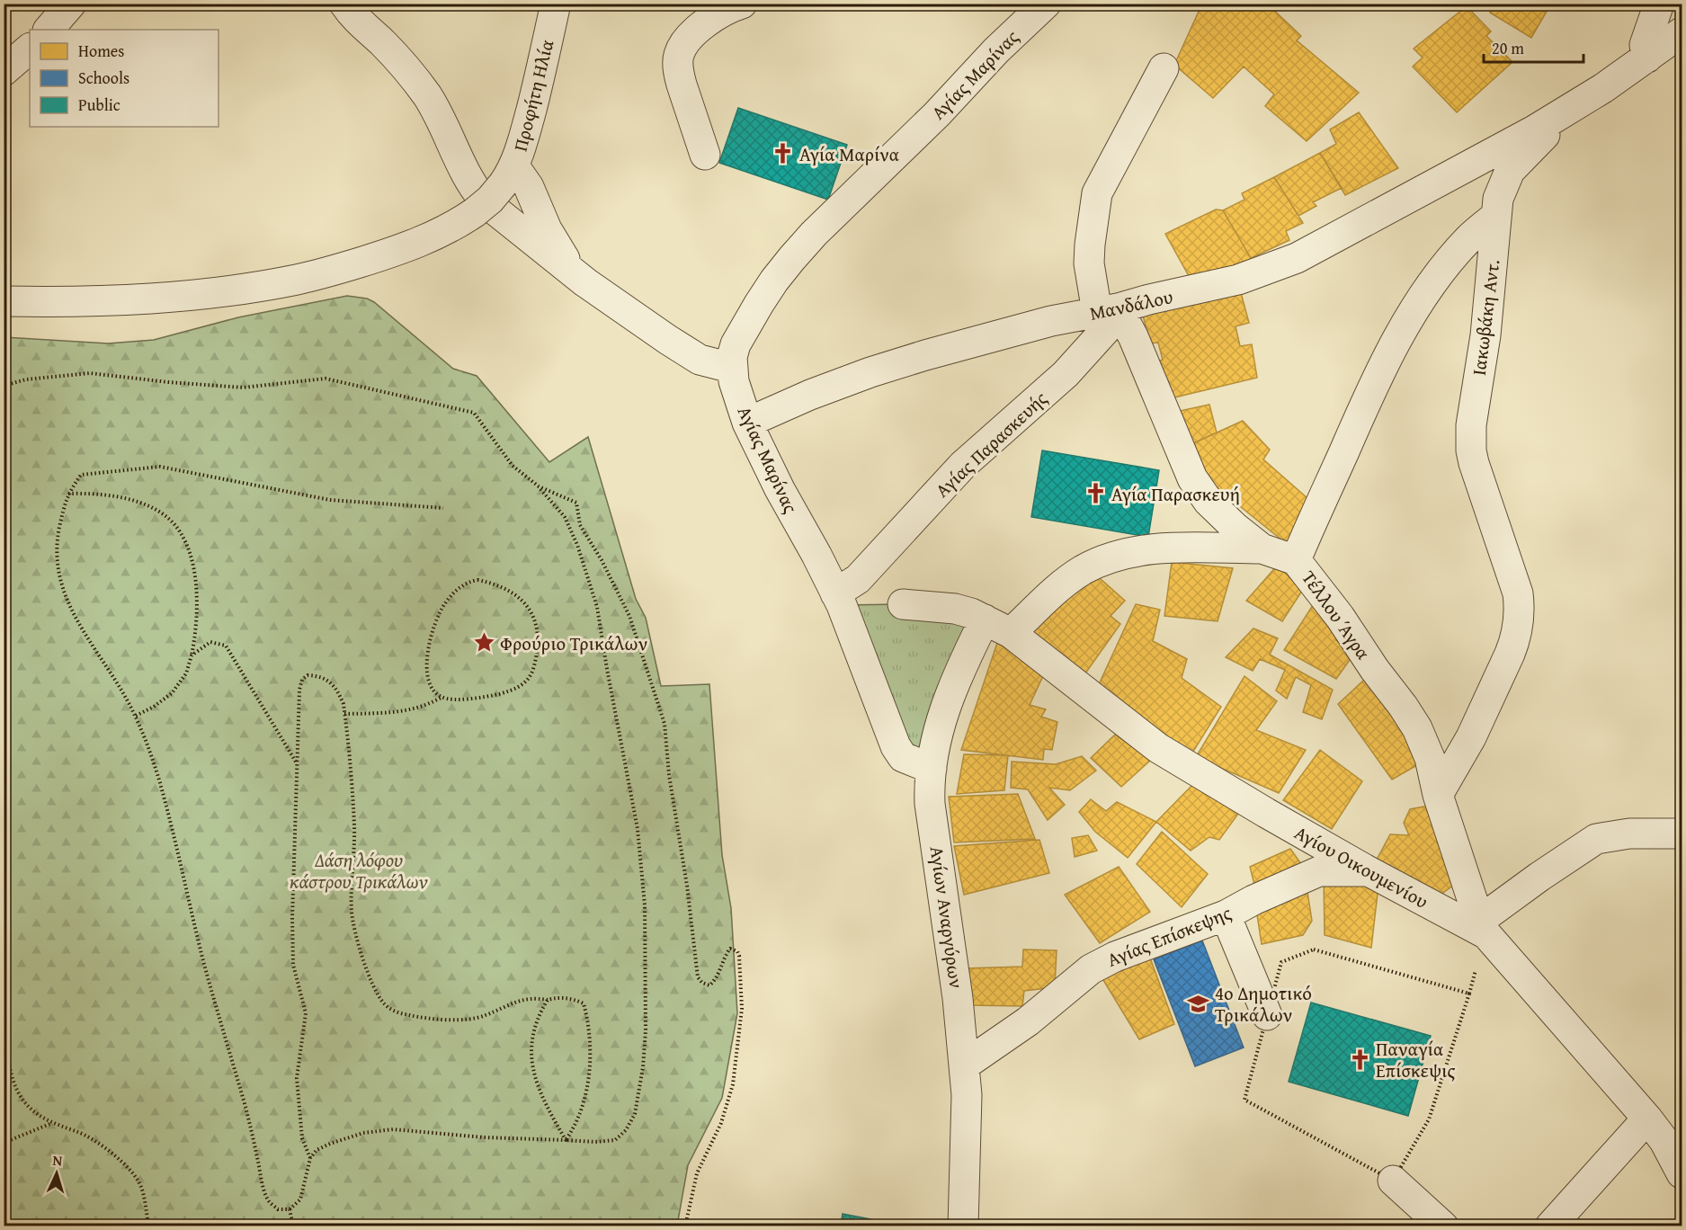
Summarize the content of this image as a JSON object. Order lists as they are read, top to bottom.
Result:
{
  "streets": {
    "street": [
      "Αγίας Μαρίνας",
      "Προφήτη Ηλία",
      "Μανδάλου",
      "Ιακωβάκη Αντ.",
      "Αγίας Παρασκευής",
      "Τέλλου Άγρα",
      "Αγίου Οικουμενίου",
      "Αγίων Αναργύρων",
      "Αγίας Επίσκεψης"
    ]
  },
  "crossings": [
    ["Αγίας Μαρίνας", "Μανδάλου"],
    ["Αγίας Μαρίνας", "Αγίας Παρασκευής"],
    ["Αγίας Μαρίνας", "Αγίων Αναργύρων"],
    ["Μανδάλου", "Αγίας Παρασκευής"],
    ["Μανδάλου", "Τέλλου Άγρα"],
    ["Ιακωβάκη Αντ.", "Τέλλου Άγρα"],
    ["Αγίας Παρασκευής", "Τέλλου Άγρα"],
    ["Τέλλου Άγρα", "Αγίου Οικουμενίου"],
    ["Αγίου Οικουμενίου", "Αγίων Αναργύρων"],
    ["Αγίου Οικουμενίου", "Αγίας Επίσκεψης"],
    ["Αγίων Αναργύρων", "Αγίας Επίσκεψης"]
  ],
  "parks": ["Δάση λόφου κάστρου Τρικάλων"],
  "places": {
    "church": ["Αγία Μαρίνα", "Αγία Παρασκευή", "Παναγία Επίσκεψις"],
    "place": ["Φρούριο Τρικάλων"],
    "school or university": ["4ο Δημοτικό Τρικάλων"]
  },
  "legend": ["Homes", "Schools", "Public"],
  "scale_bar": "20 m",
  "north": "top"
}
